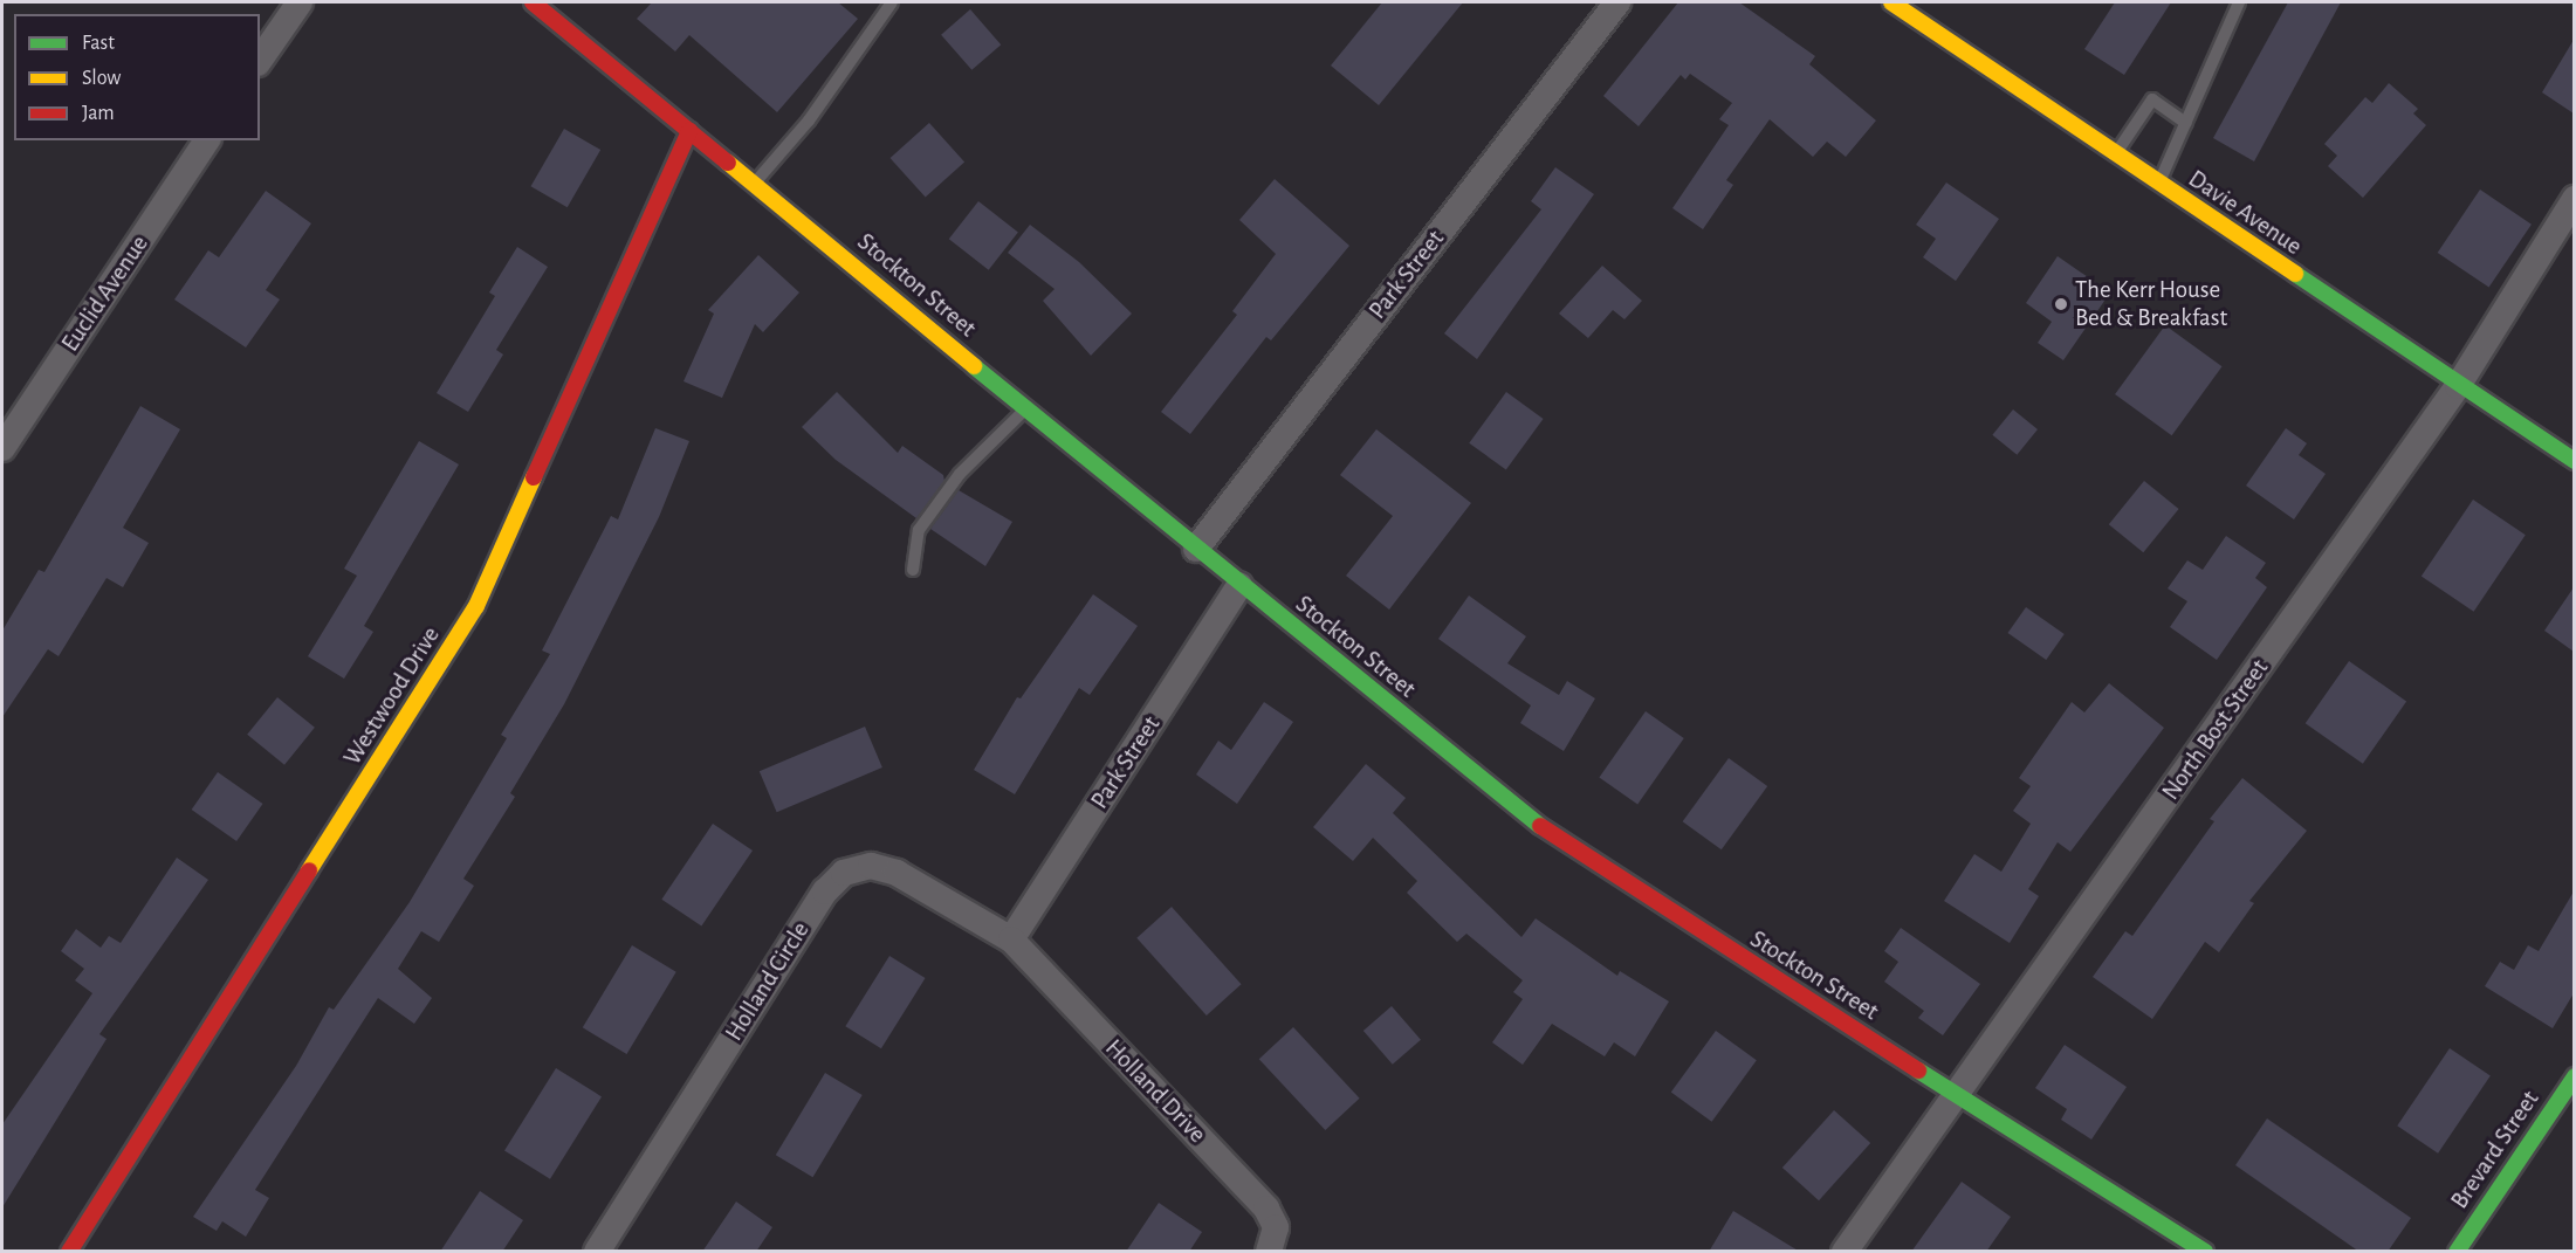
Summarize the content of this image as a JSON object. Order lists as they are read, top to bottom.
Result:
{
  "streets": {
    "street": [
      "Davie Avenue",
      "Park Street",
      "Stockton Street",
      "Euclid Avenue",
      "Westwood Drive",
      "North Bost Street",
      "Holland Circle",
      "Holland Drive",
      "Brevard Street"
    ]
  },
  "crossings": [
    ["Davie Avenue", "North Bost Street"],
    ["Park Street", "Stockton Street"],
    ["Park Street", "Holland Circle"],
    ["Park Street", "Holland Drive"],
    ["Stockton Street", "Westwood Drive"],
    ["Stockton Street", "North Bost Street"],
    ["Holland Circle", "Holland Drive"]
  ],
  "places": ["The Kerr House Bed & Breakfast"],
  "legend": ["Fast", "Slow", "Jam"]
}
